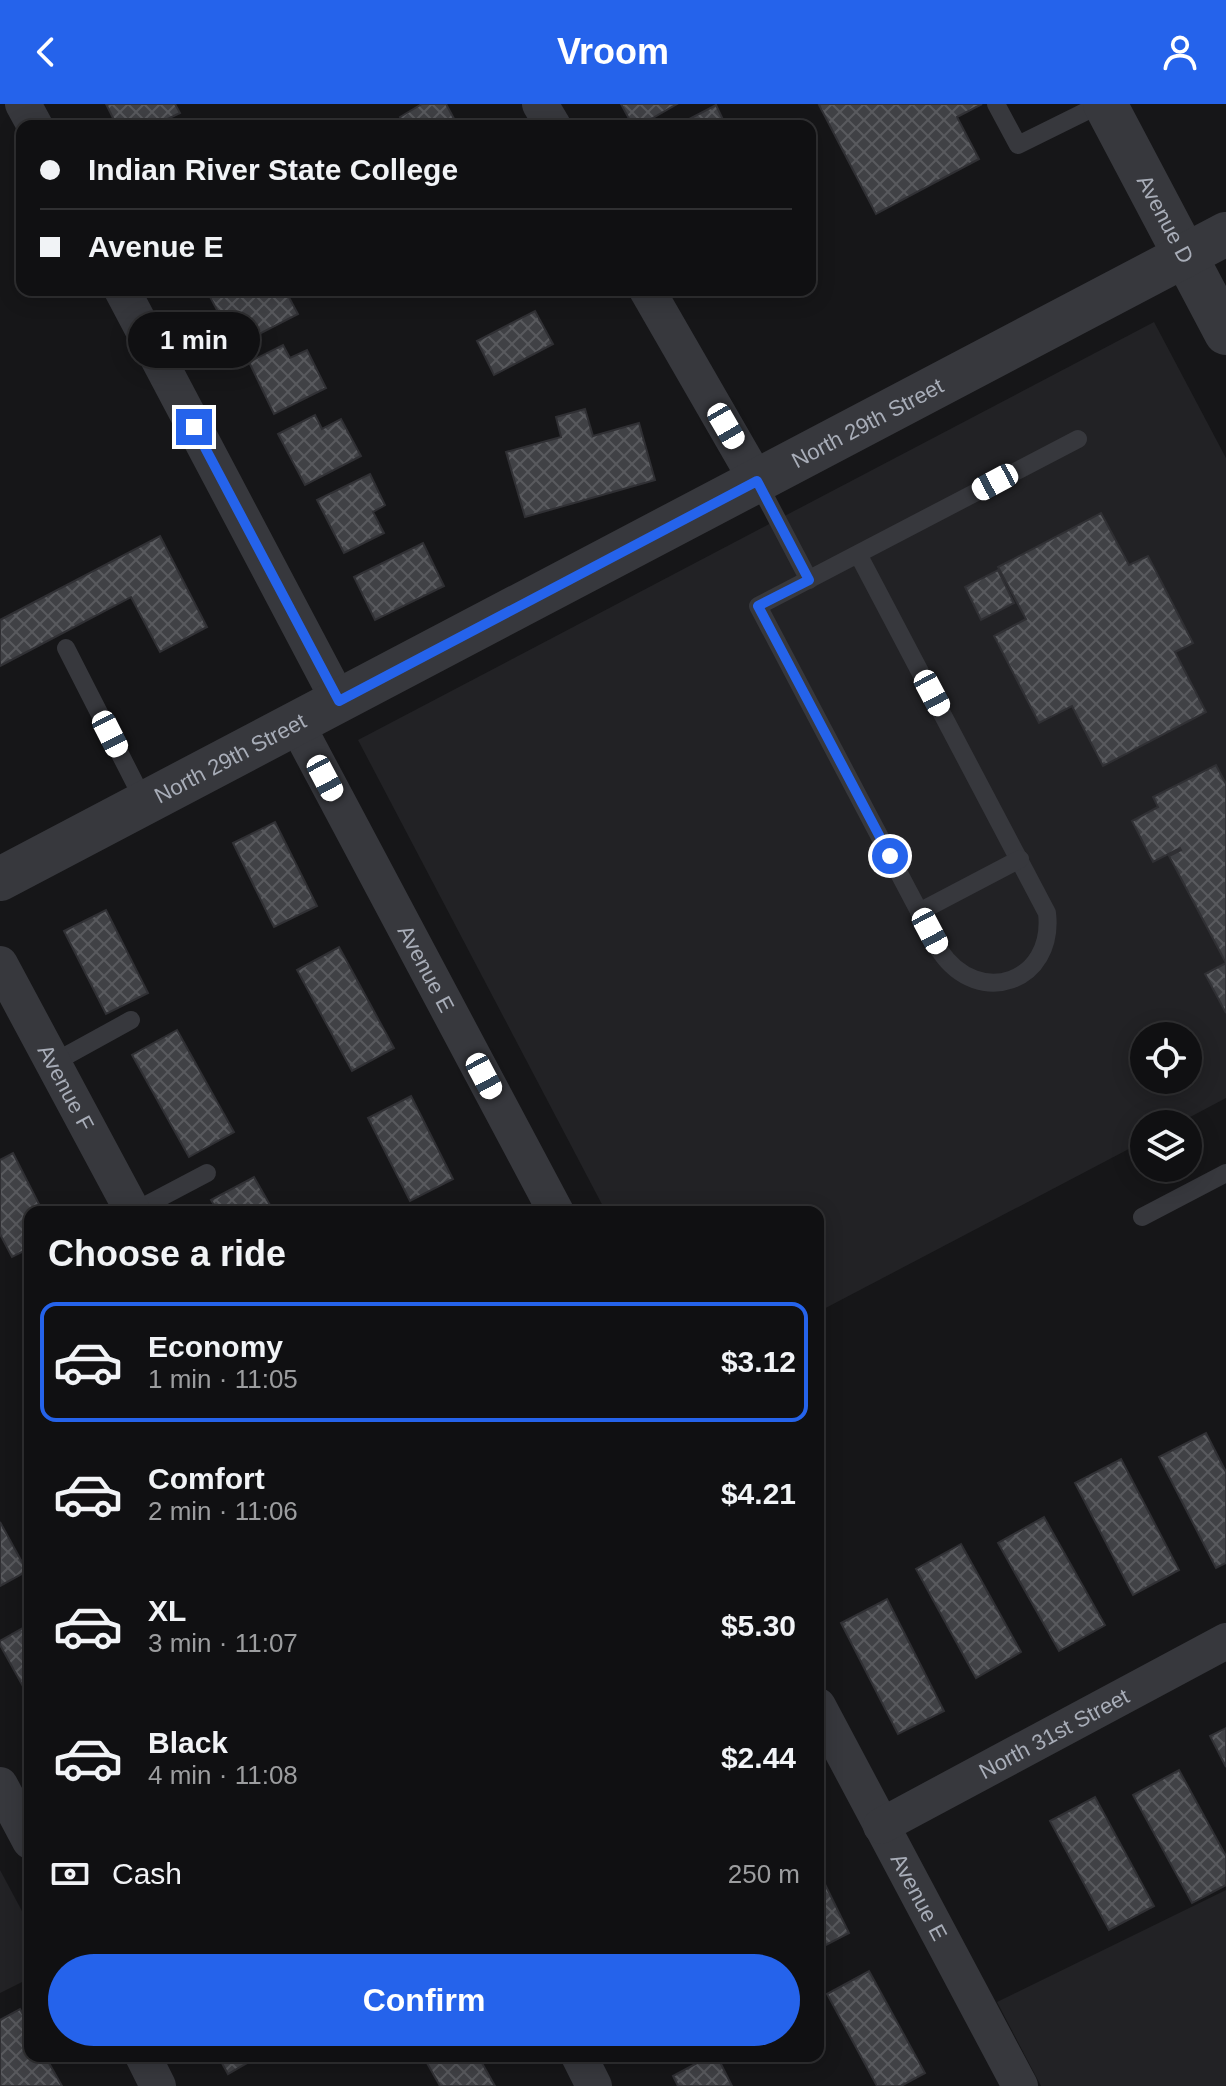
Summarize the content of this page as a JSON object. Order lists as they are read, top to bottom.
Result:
{
  "streets": {
    "street": [
      "Avenue D",
      "North 29th Street",
      "Avenue E",
      "Avenue F",
      "North 31st Street"
    ]
  },
  "crossings": [
    ["Avenue D", "North 29th Street"],
    ["North 29th Street", "Avenue E"],
    ["Avenue E", "North 31st Street"]
  ],
  "page": {
    "header": "Vroom",
    "banner": ["Indian River State College", "Avenue E"],
    "bubble": "1 min",
    "heading": "Choose a ride",
    "list": [
      {
        "name": "Economy",
        "note": "1 min · 11:05",
        "value": "$3.12"
      },
      {
        "name": "Comfort",
        "note": "2 min · 11:06",
        "value": "$4.21"
      },
      {
        "name": "XL",
        "note": "3 min · 11:07",
        "value": "$5.30"
      },
      {
        "name": "Black",
        "note": "4 min · 11:08",
        "value": "$2.44"
      }
    ],
    "pay": ["Cash", "250 m"],
    "buttons": "Confirm"
  }
}
